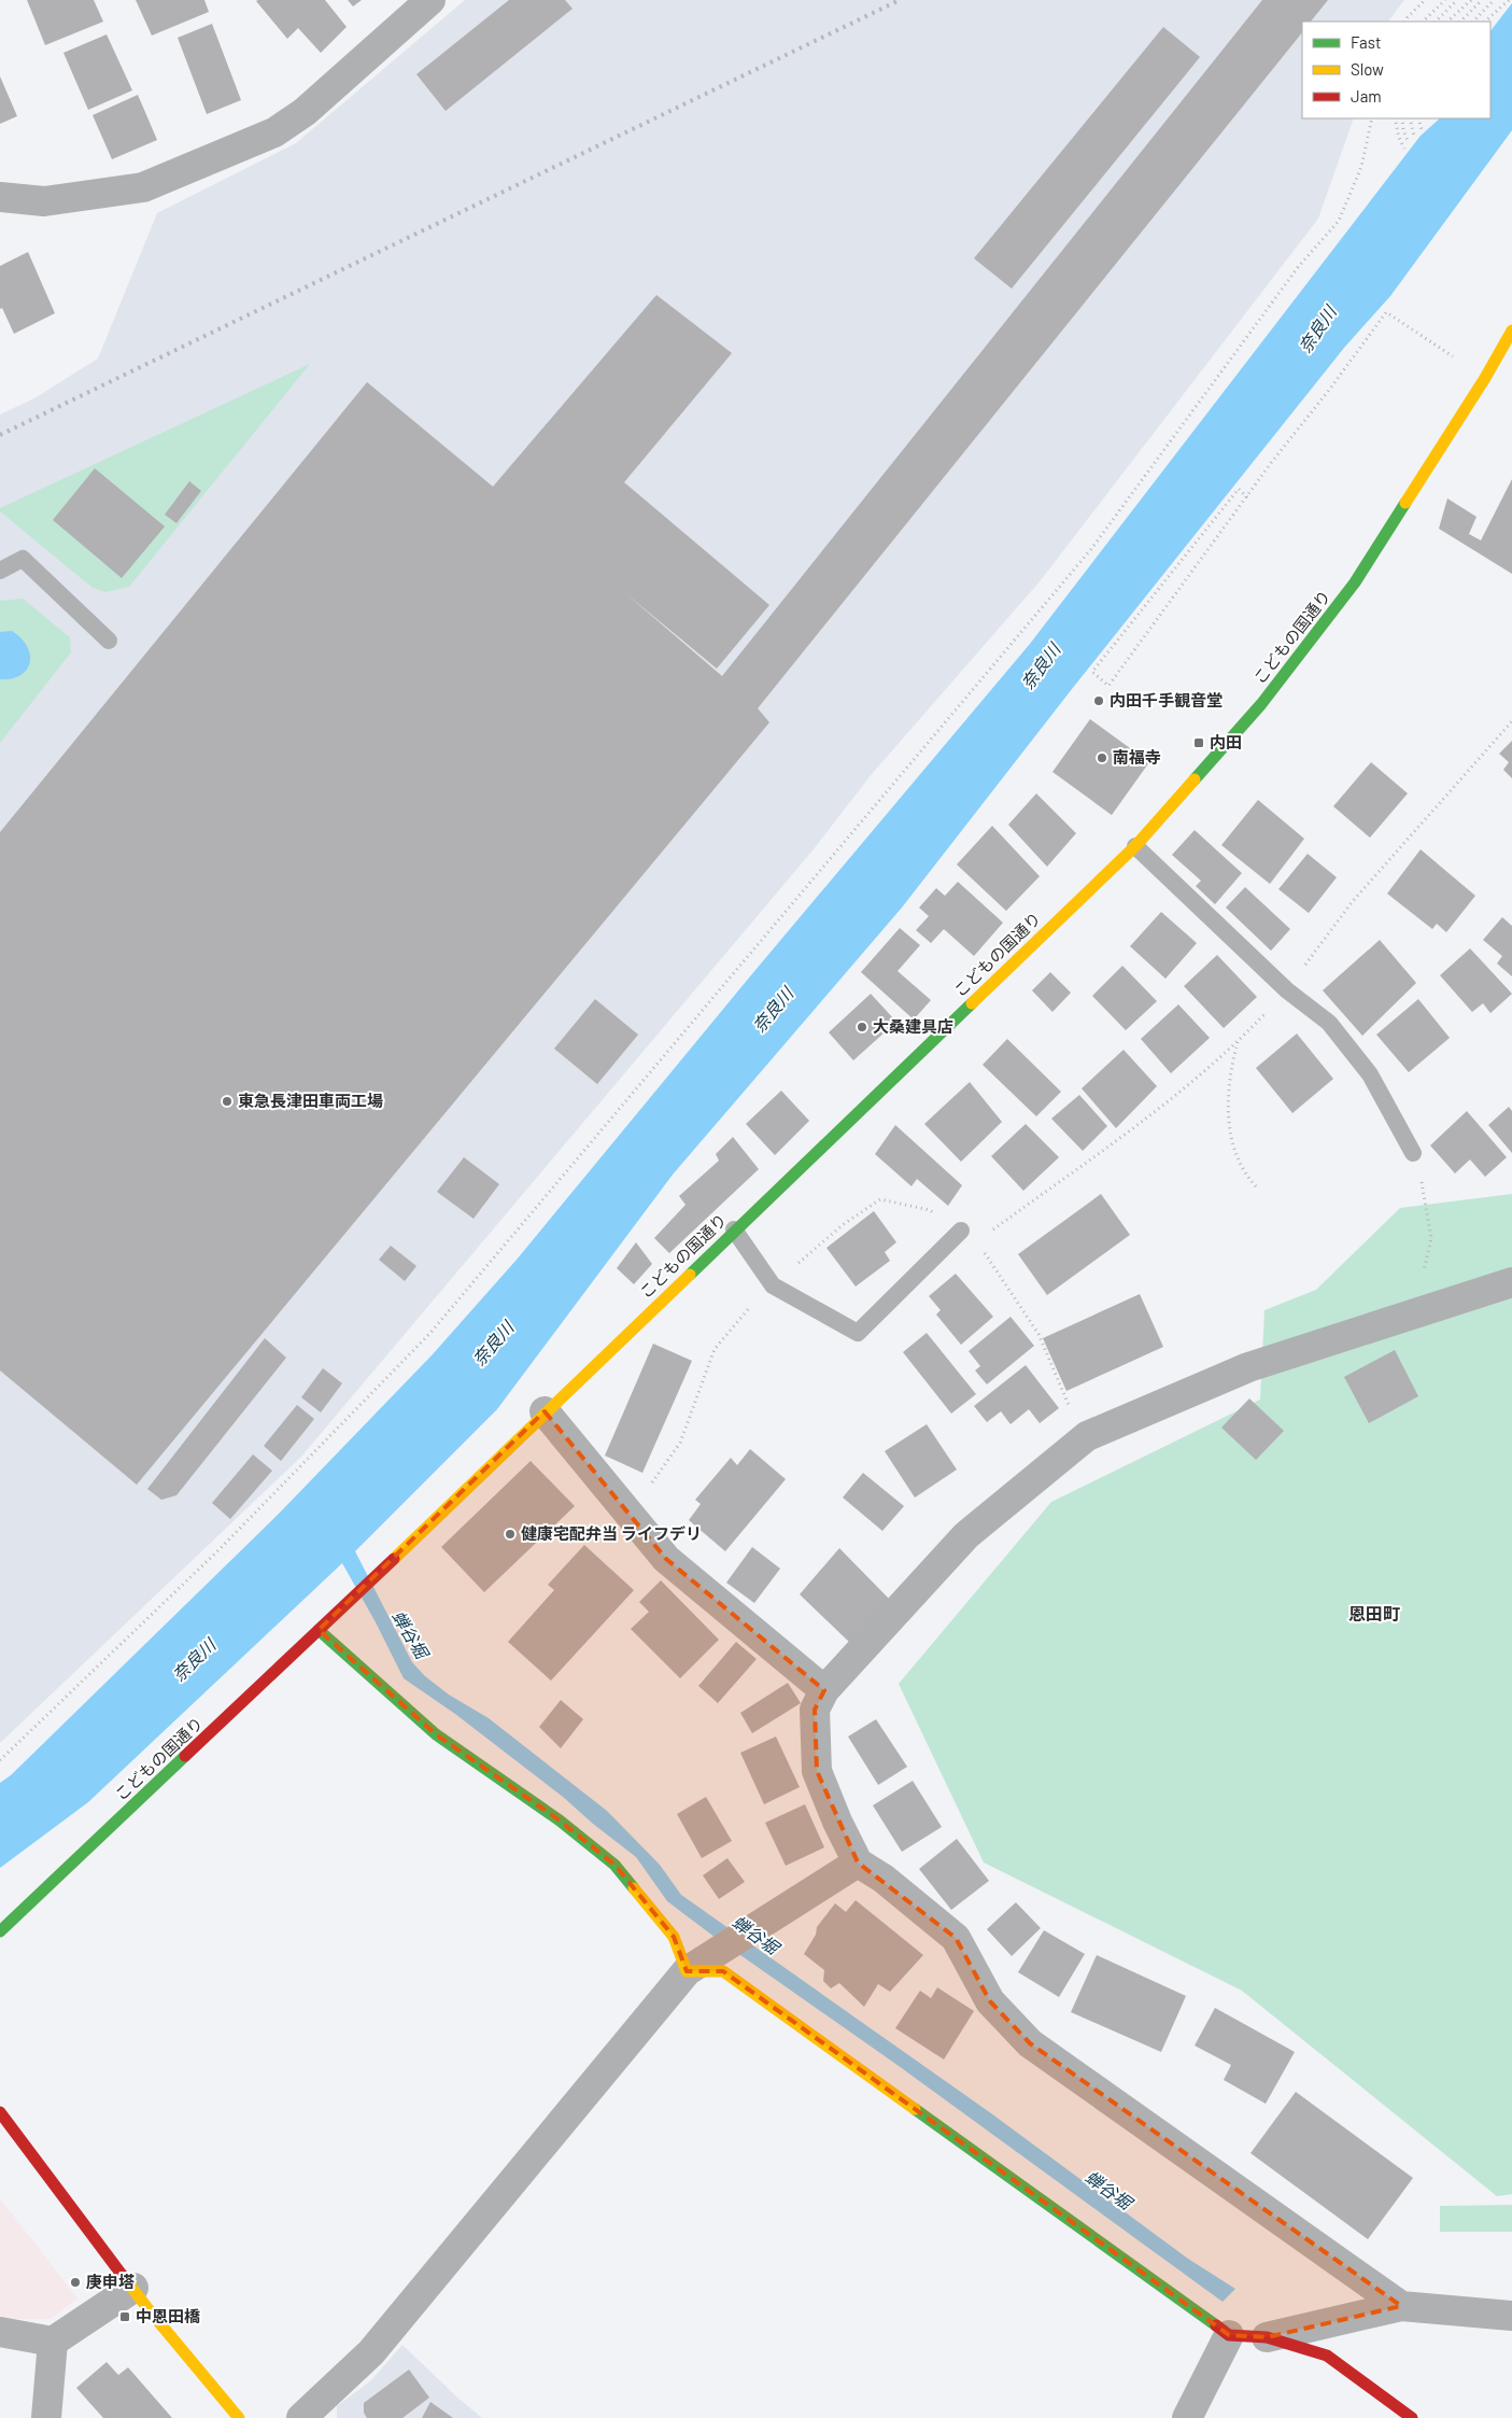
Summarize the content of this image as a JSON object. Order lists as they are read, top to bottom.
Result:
{
  "streets": {
    "main road": ["こどもの国通り"]
  },
  "districts": ["恩田町"],
  "water": ["奈良川", "蝉谷堀"],
  "places": {
    "other": [
      "内田千手観音堂",
      "南福寺",
      "大桑建具店",
      "東急長津田車両工場",
      "健康宅配弁当 ライフデリ",
      "庚申塔"
    ],
    "transit": ["内田", "中恩田橋"]
  },
  "legend": ["Fast", "Slow", "Jam"]
}
